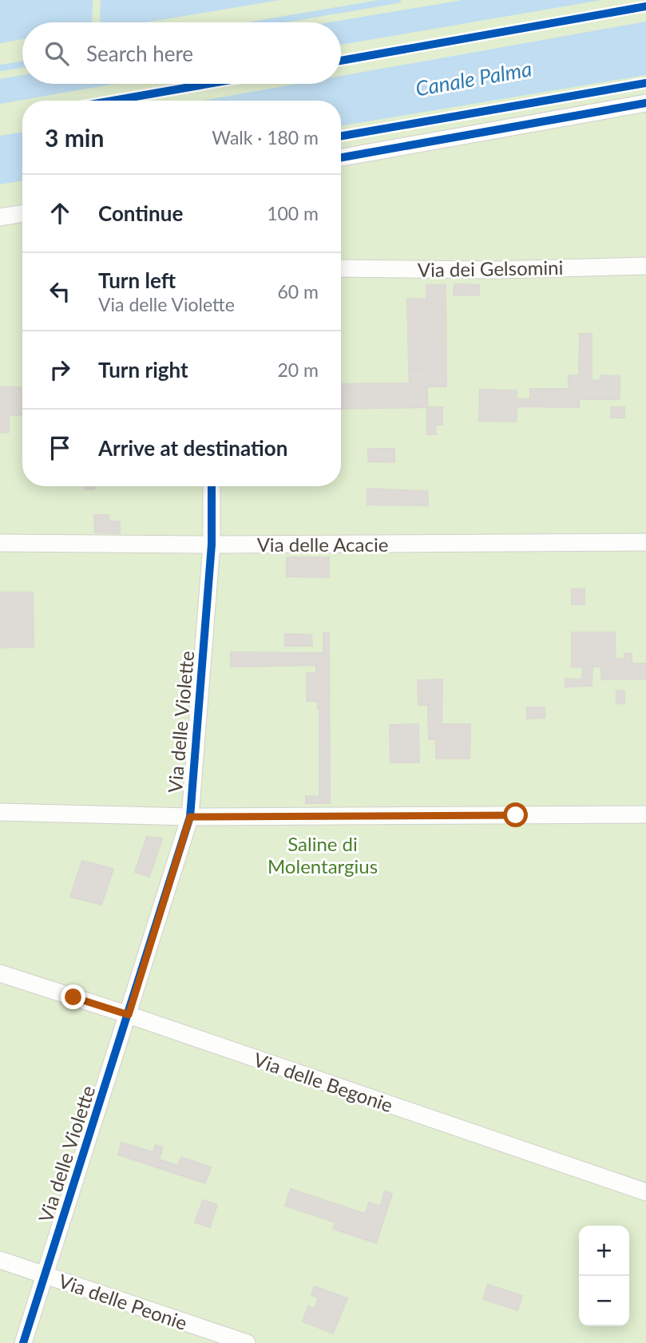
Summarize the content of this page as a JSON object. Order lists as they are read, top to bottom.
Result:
{
  "streets": {
    "street": [
      "Via dei Gelsomini",
      "Via delle Acacie",
      "Via delle Violette",
      "Via delle Begonie",
      "Via delle Peonie"
    ]
  },
  "crossings": [
    ["Via delle Acacie", "Via delle Violette"],
    ["Via delle Violette", "Via delle Begonie"],
    ["Via delle Violette", "Via delle Peonie"]
  ],
  "water": ["Canale Palma"],
  "parks": ["Saline di Molentargius"],
  "page": {
    "search": "Search here",
    "heading": ["3 min", "Walk · 180 m"],
    "list": [
      ["Continue", "100 m"],
      ["Turn left", "Via delle Violette", "60 m"],
      ["Turn right", "20 m"],
      "Arrive at destination"
    ],
    "map_buttons": ["+", "−"]
  }
}
